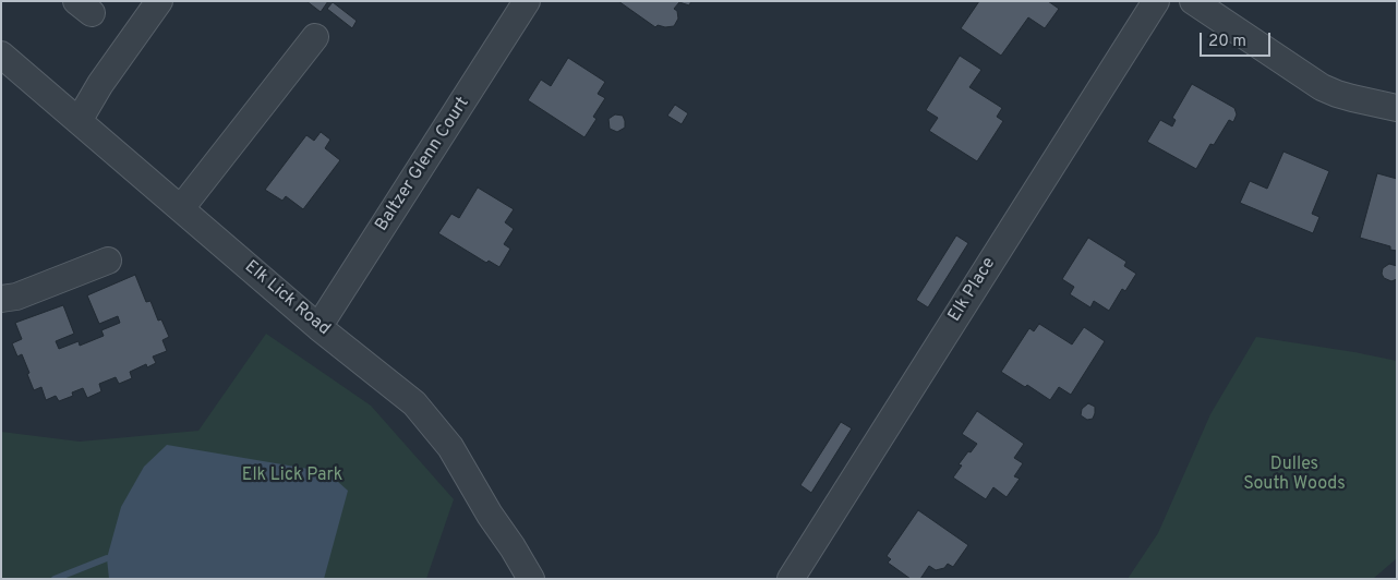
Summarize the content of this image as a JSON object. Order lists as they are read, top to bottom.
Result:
{
  "streets": {
    "street": ["Baltzer Glenn Court", "Elk Place", "Elk Lick Road"]
  },
  "crossings": [
    ["Baltzer Glenn Court", "Elk Lick Road"]
  ],
  "parks": ["Dulles South Woods", "Elk Lick Park"],
  "scale_bar": "20 m"
}
